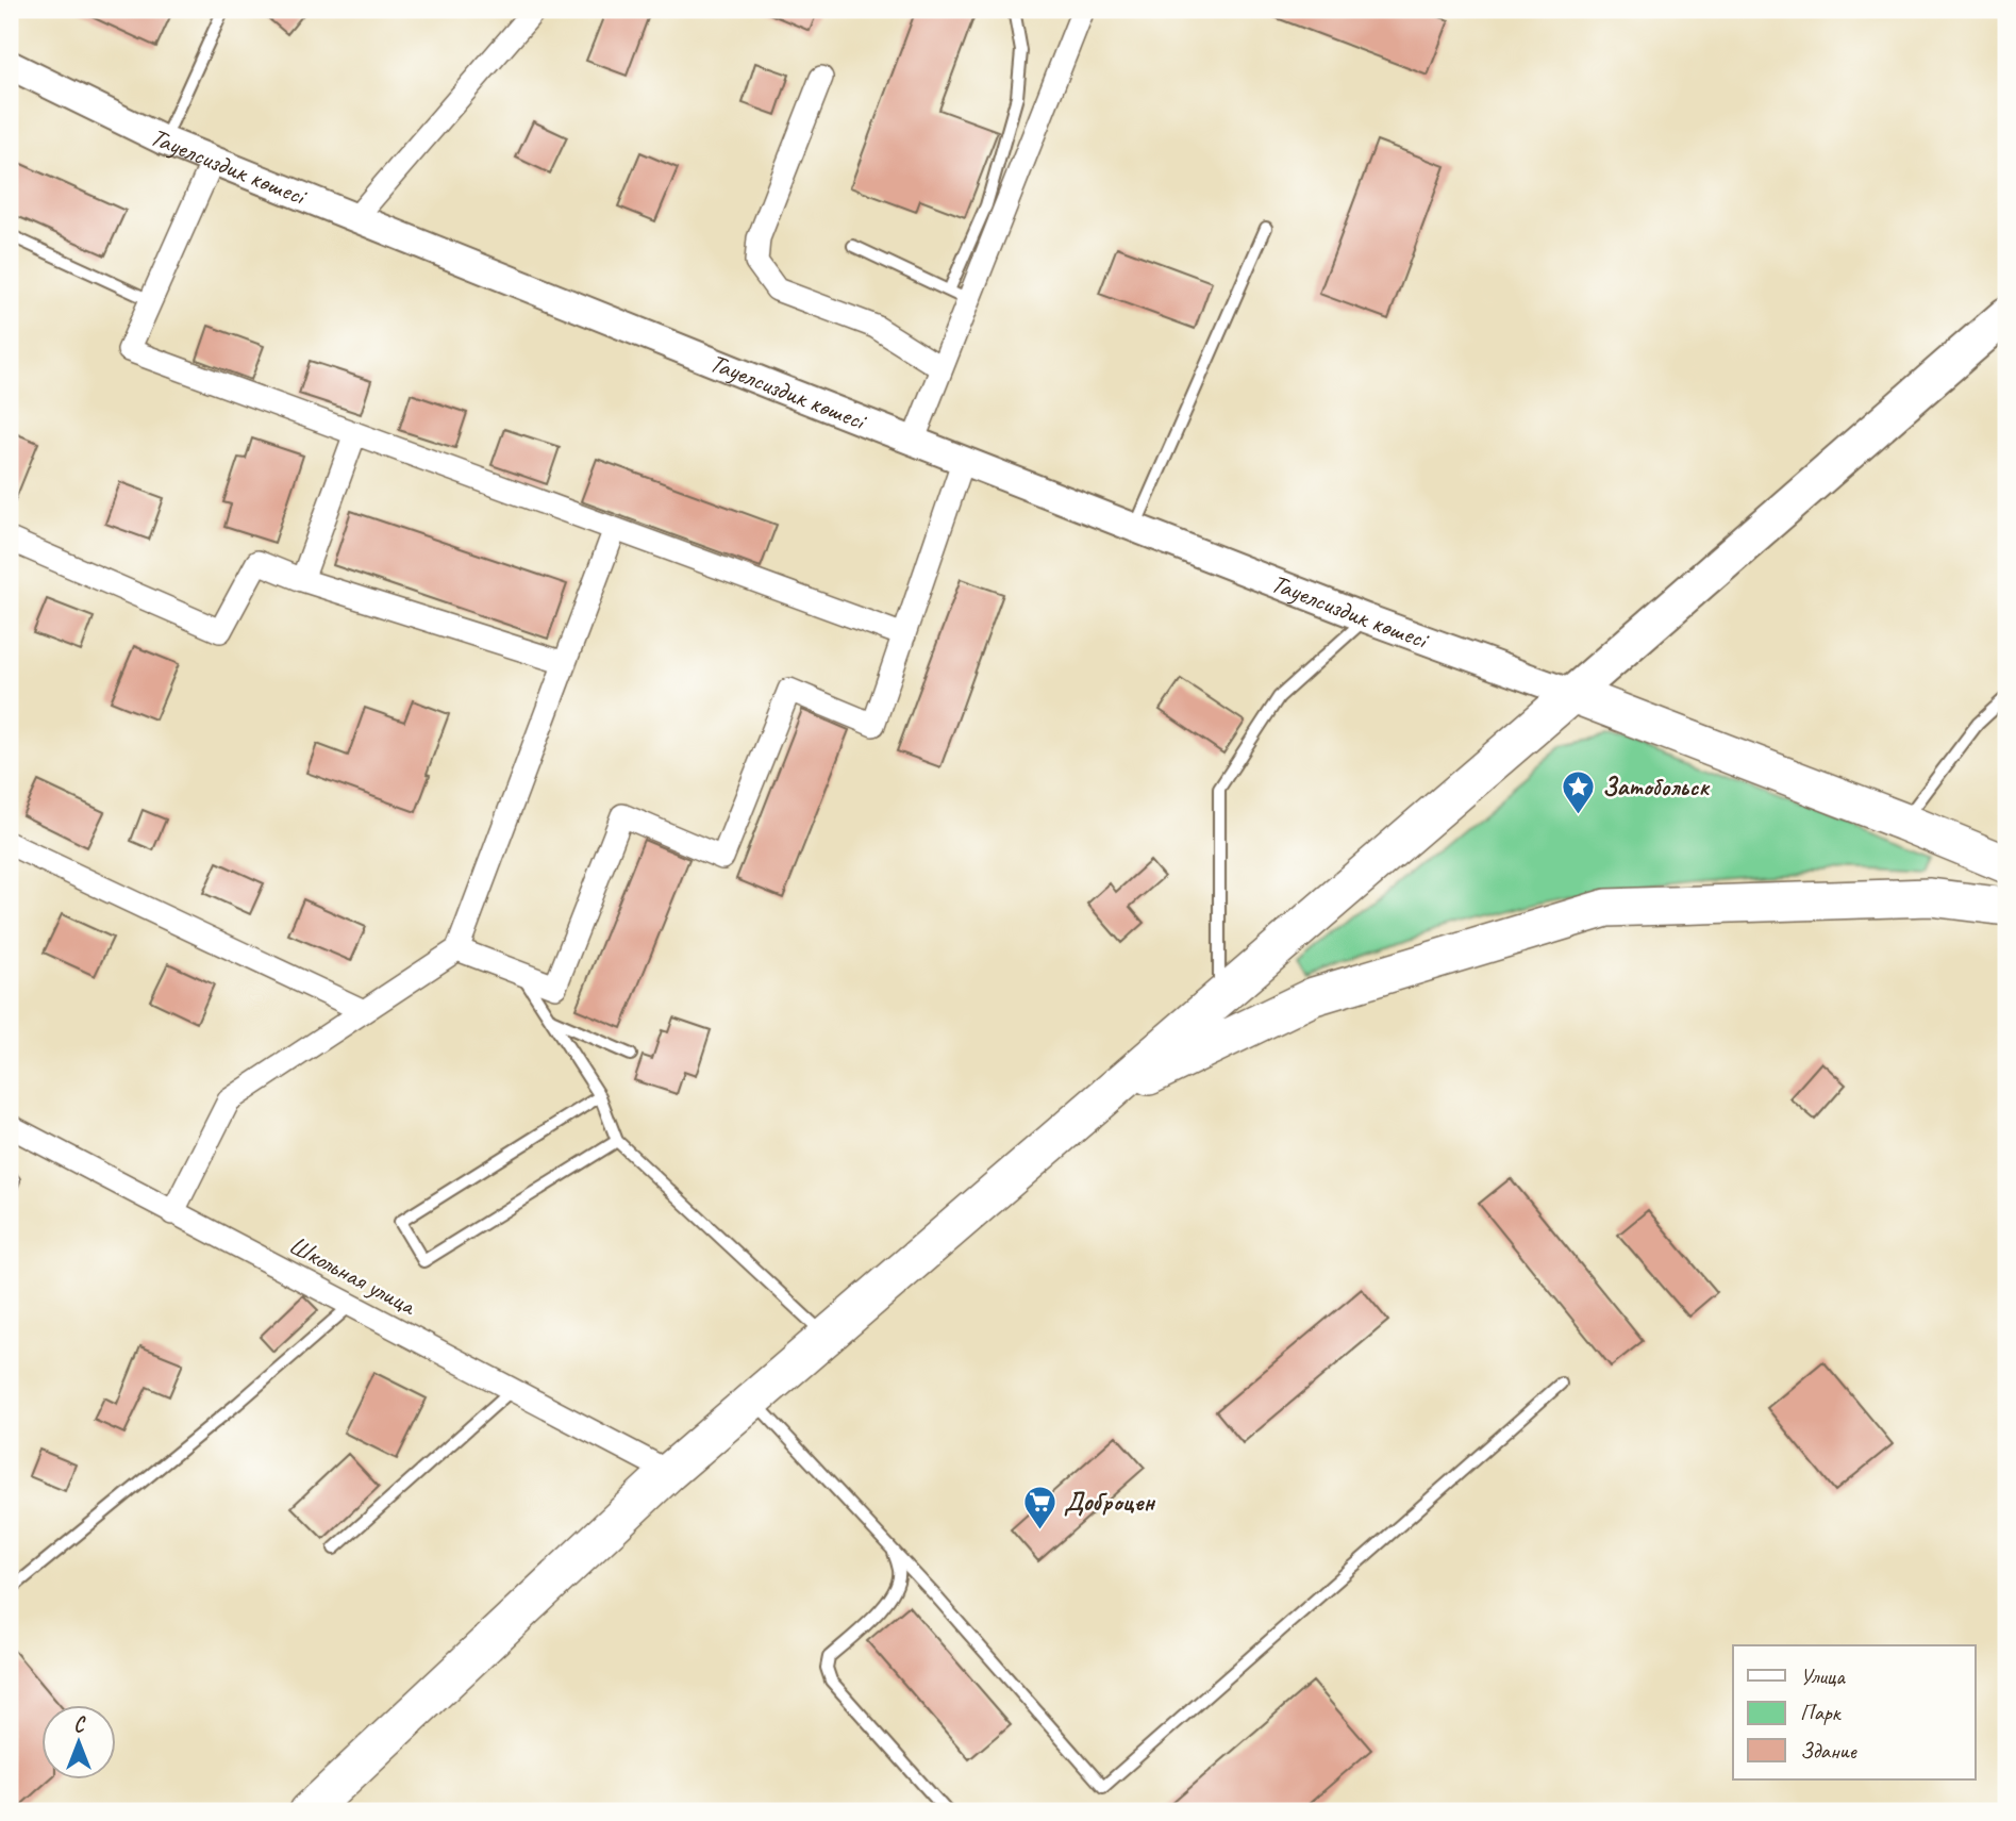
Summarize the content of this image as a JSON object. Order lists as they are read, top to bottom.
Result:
{
  "streets": {
    "street": ["Тауелсиздик көшесі", "Школьная улица"]
  },
  "places": {
    "place": ["Затобольск"],
    "supermarket": ["Доброцен"]
  },
  "legend": ["Улица", "Парк", "Здание"],
  "north": "top"
}
